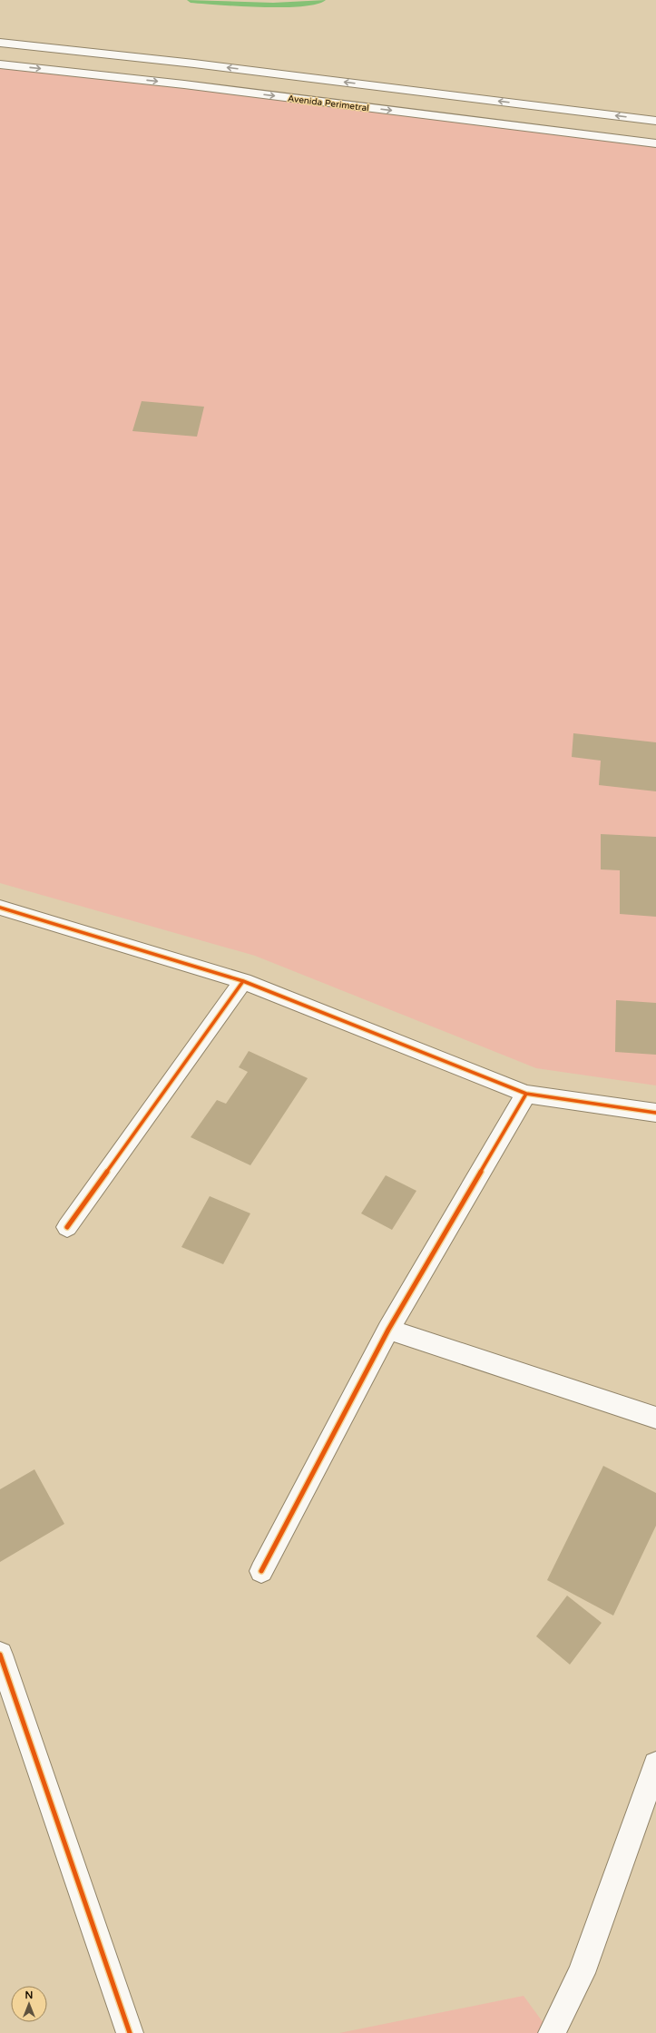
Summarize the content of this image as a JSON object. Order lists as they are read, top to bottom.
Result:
{
  "streets": {
    "street": ["Avenida Perimetral"]
  },
  "north": "top"
}
